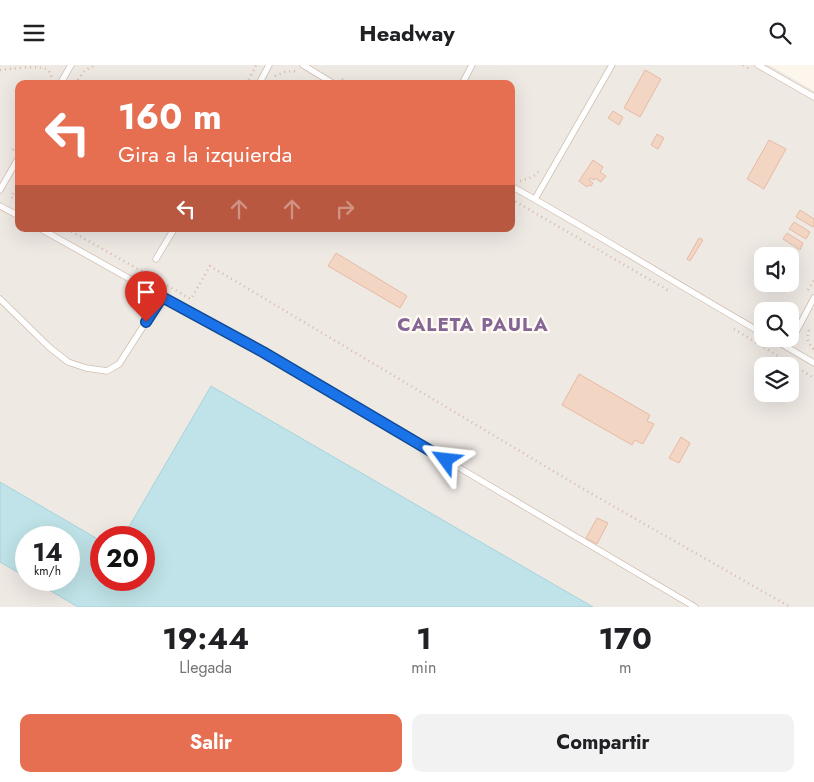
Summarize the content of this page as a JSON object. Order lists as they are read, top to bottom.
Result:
{
  "districts": ["CALETA PAULA"],
  "page": {
    "header": "Headway",
    "turn": ["160 m", "Gira a la izquierda"],
    "speed": "14 km/h",
    "limit": "20",
    "eta": [
      "19:44",
      "Llegada",
      "1",
      "min",
      "170",
      "m"
    ],
    "buttons": ["Salir", "Compartir"]
  }
}
